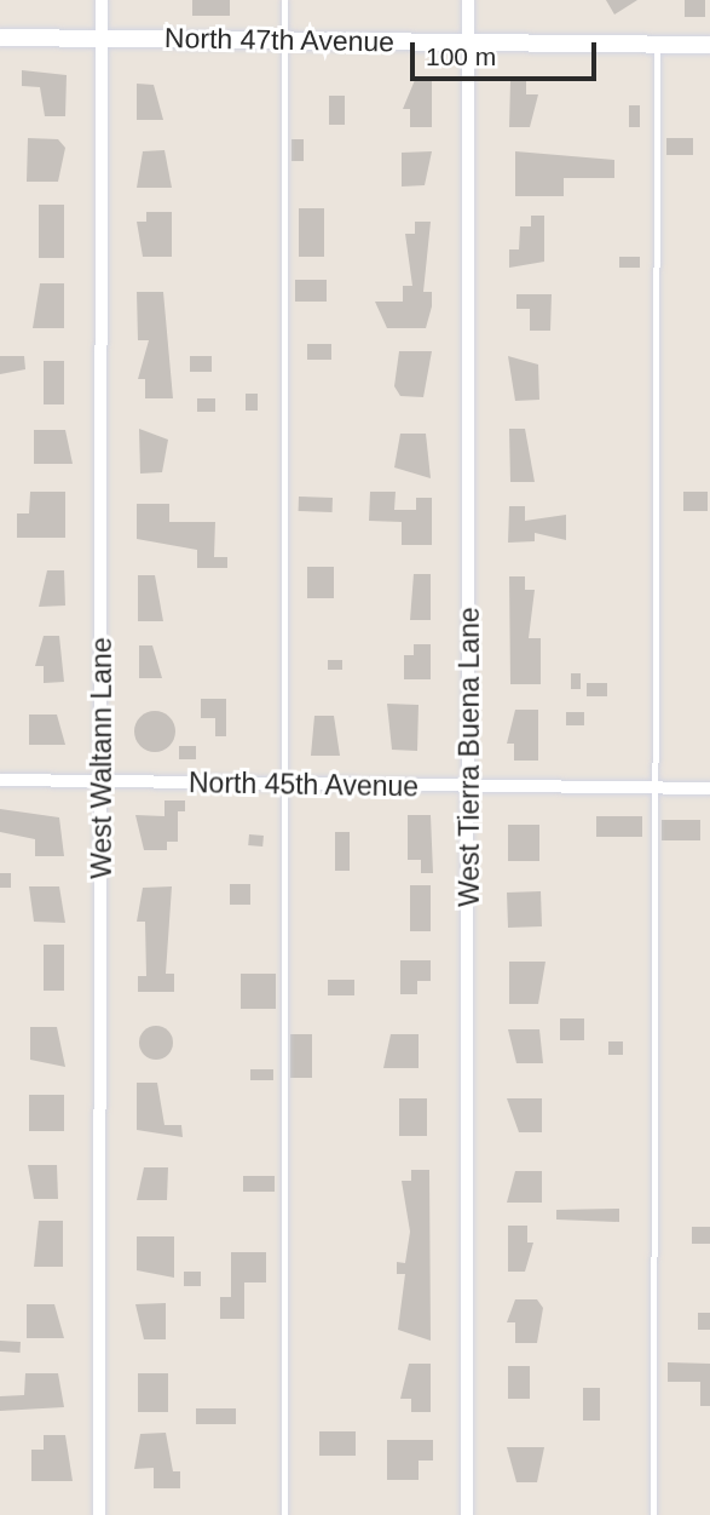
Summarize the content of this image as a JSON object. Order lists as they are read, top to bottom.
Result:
{
  "streets": {
    "street": [
      "North 47th Avenue",
      "West Tierra Buena Lane",
      "West Waltann Lane",
      "North 45th Avenue"
    ]
  },
  "crossings": [
    ["North 47th Avenue", "West Tierra Buena Lane"],
    ["North 47th Avenue", "West Waltann Lane"],
    ["West Tierra Buena Lane", "North 45th Avenue"],
    ["West Waltann Lane", "North 45th Avenue"]
  ],
  "scale_bar": "100 m"
}
